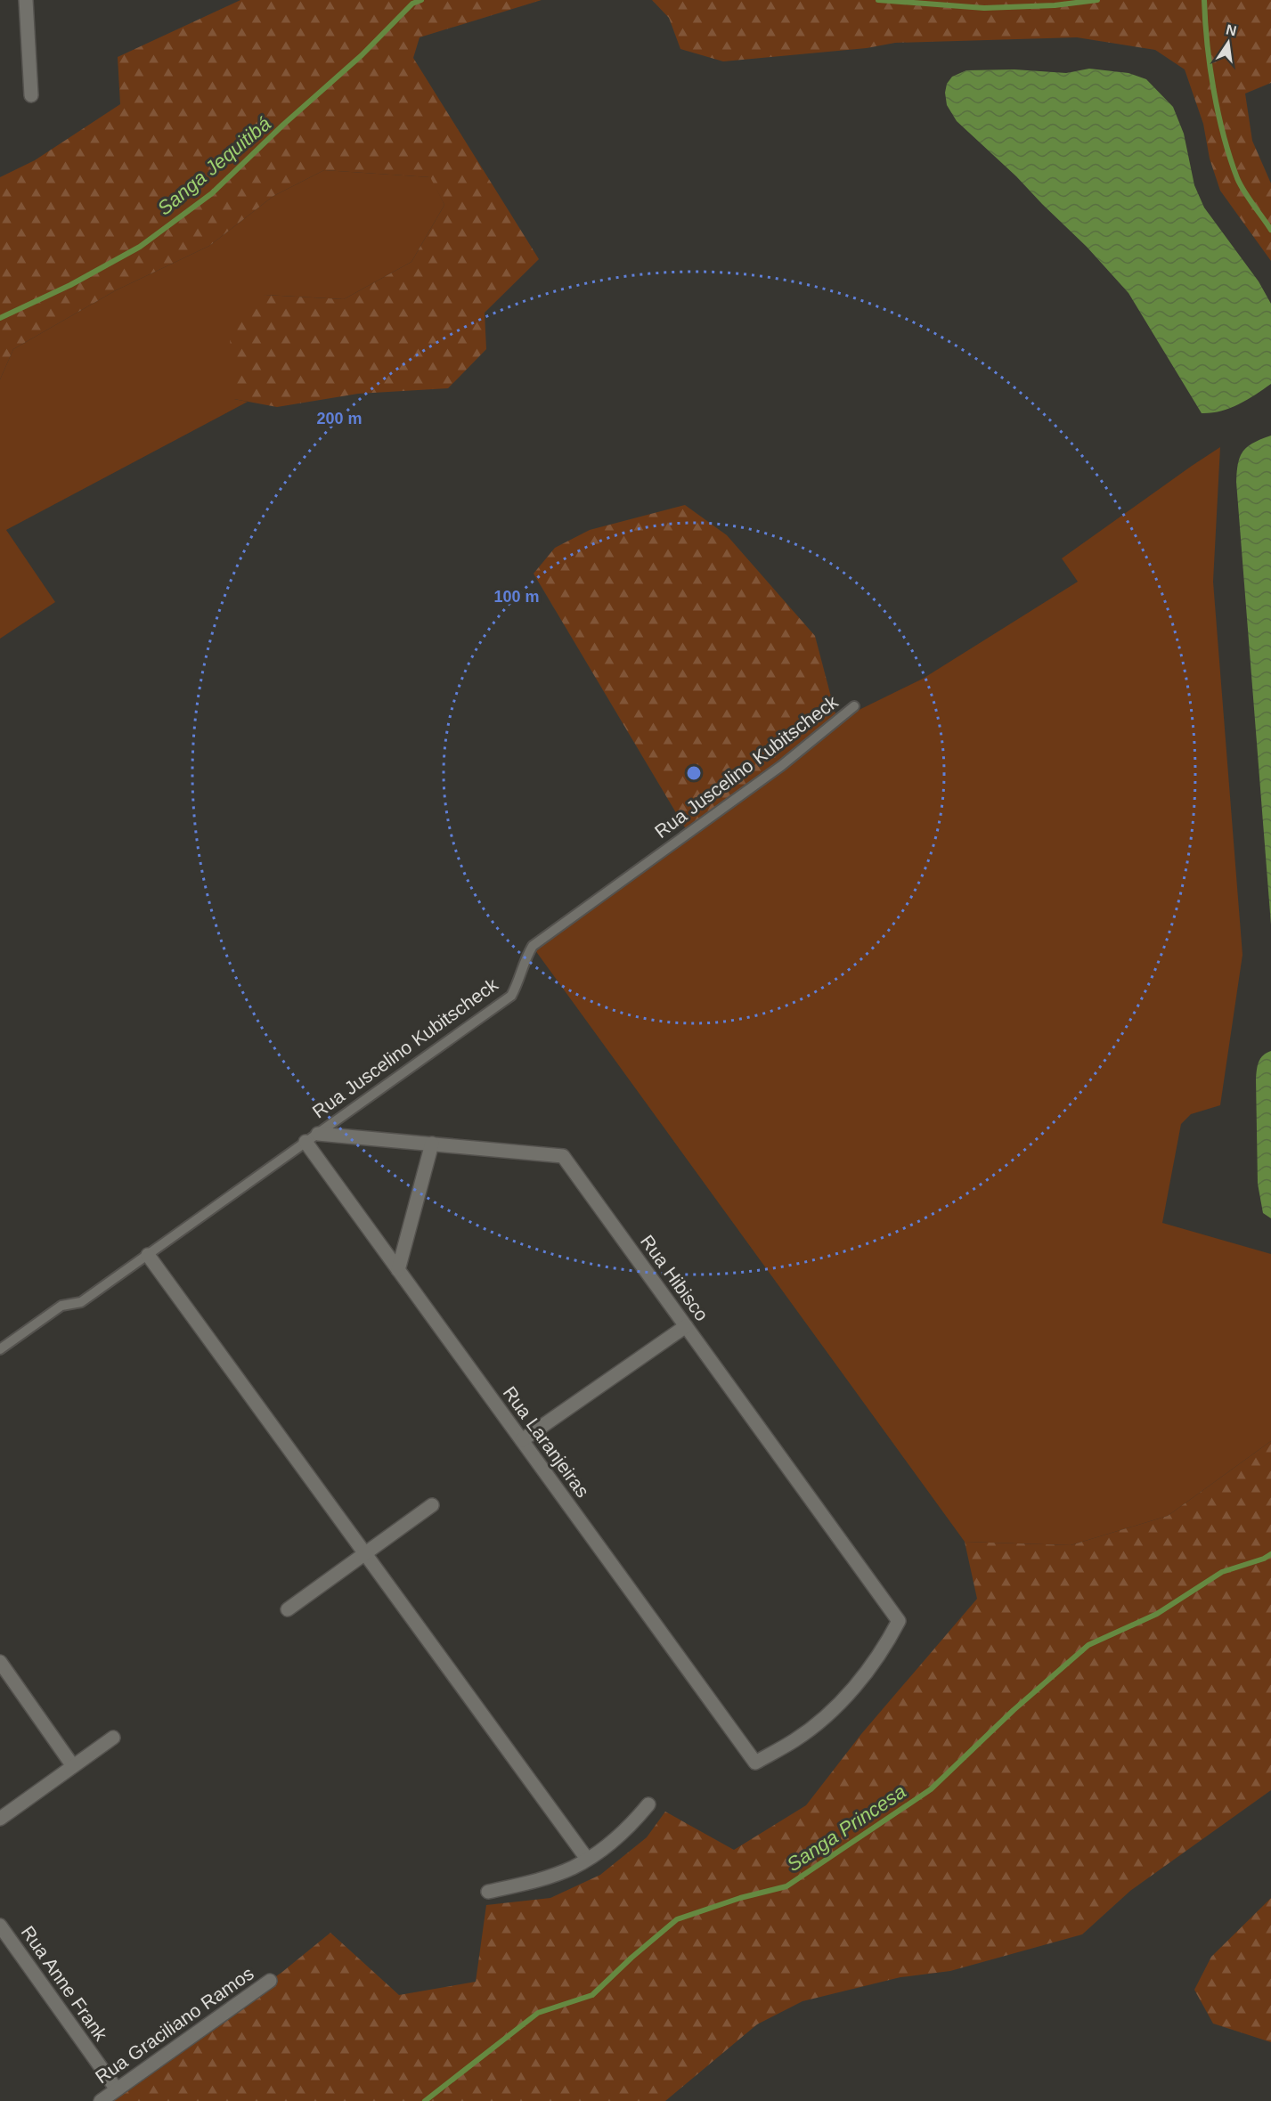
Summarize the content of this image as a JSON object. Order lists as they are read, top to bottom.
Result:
{
  "streets": {
    "street": [
      "Rua Hibisco",
      "Rua Laranjeiras",
      "Rua Anne Frank",
      "Rua Graciliano Ramos"
    ],
    "lane": ["Rua Juscelino Kubitscheck"]
  },
  "crossings": [
    ["Rua Juscelino Kubitscheck", "Rua Hibisco"],
    ["Rua Juscelino Kubitscheck", "Rua Laranjeiras"],
    ["Rua Hibisco", "Rua Laranjeiras"],
    ["Rua Anne Frank", "Rua Graciliano Ramos"]
  ],
  "water": ["Sanga Jequitibá", "Sanga Princesa"],
  "north": "top",
  "rings": ["200 m", "100 m"]
}
